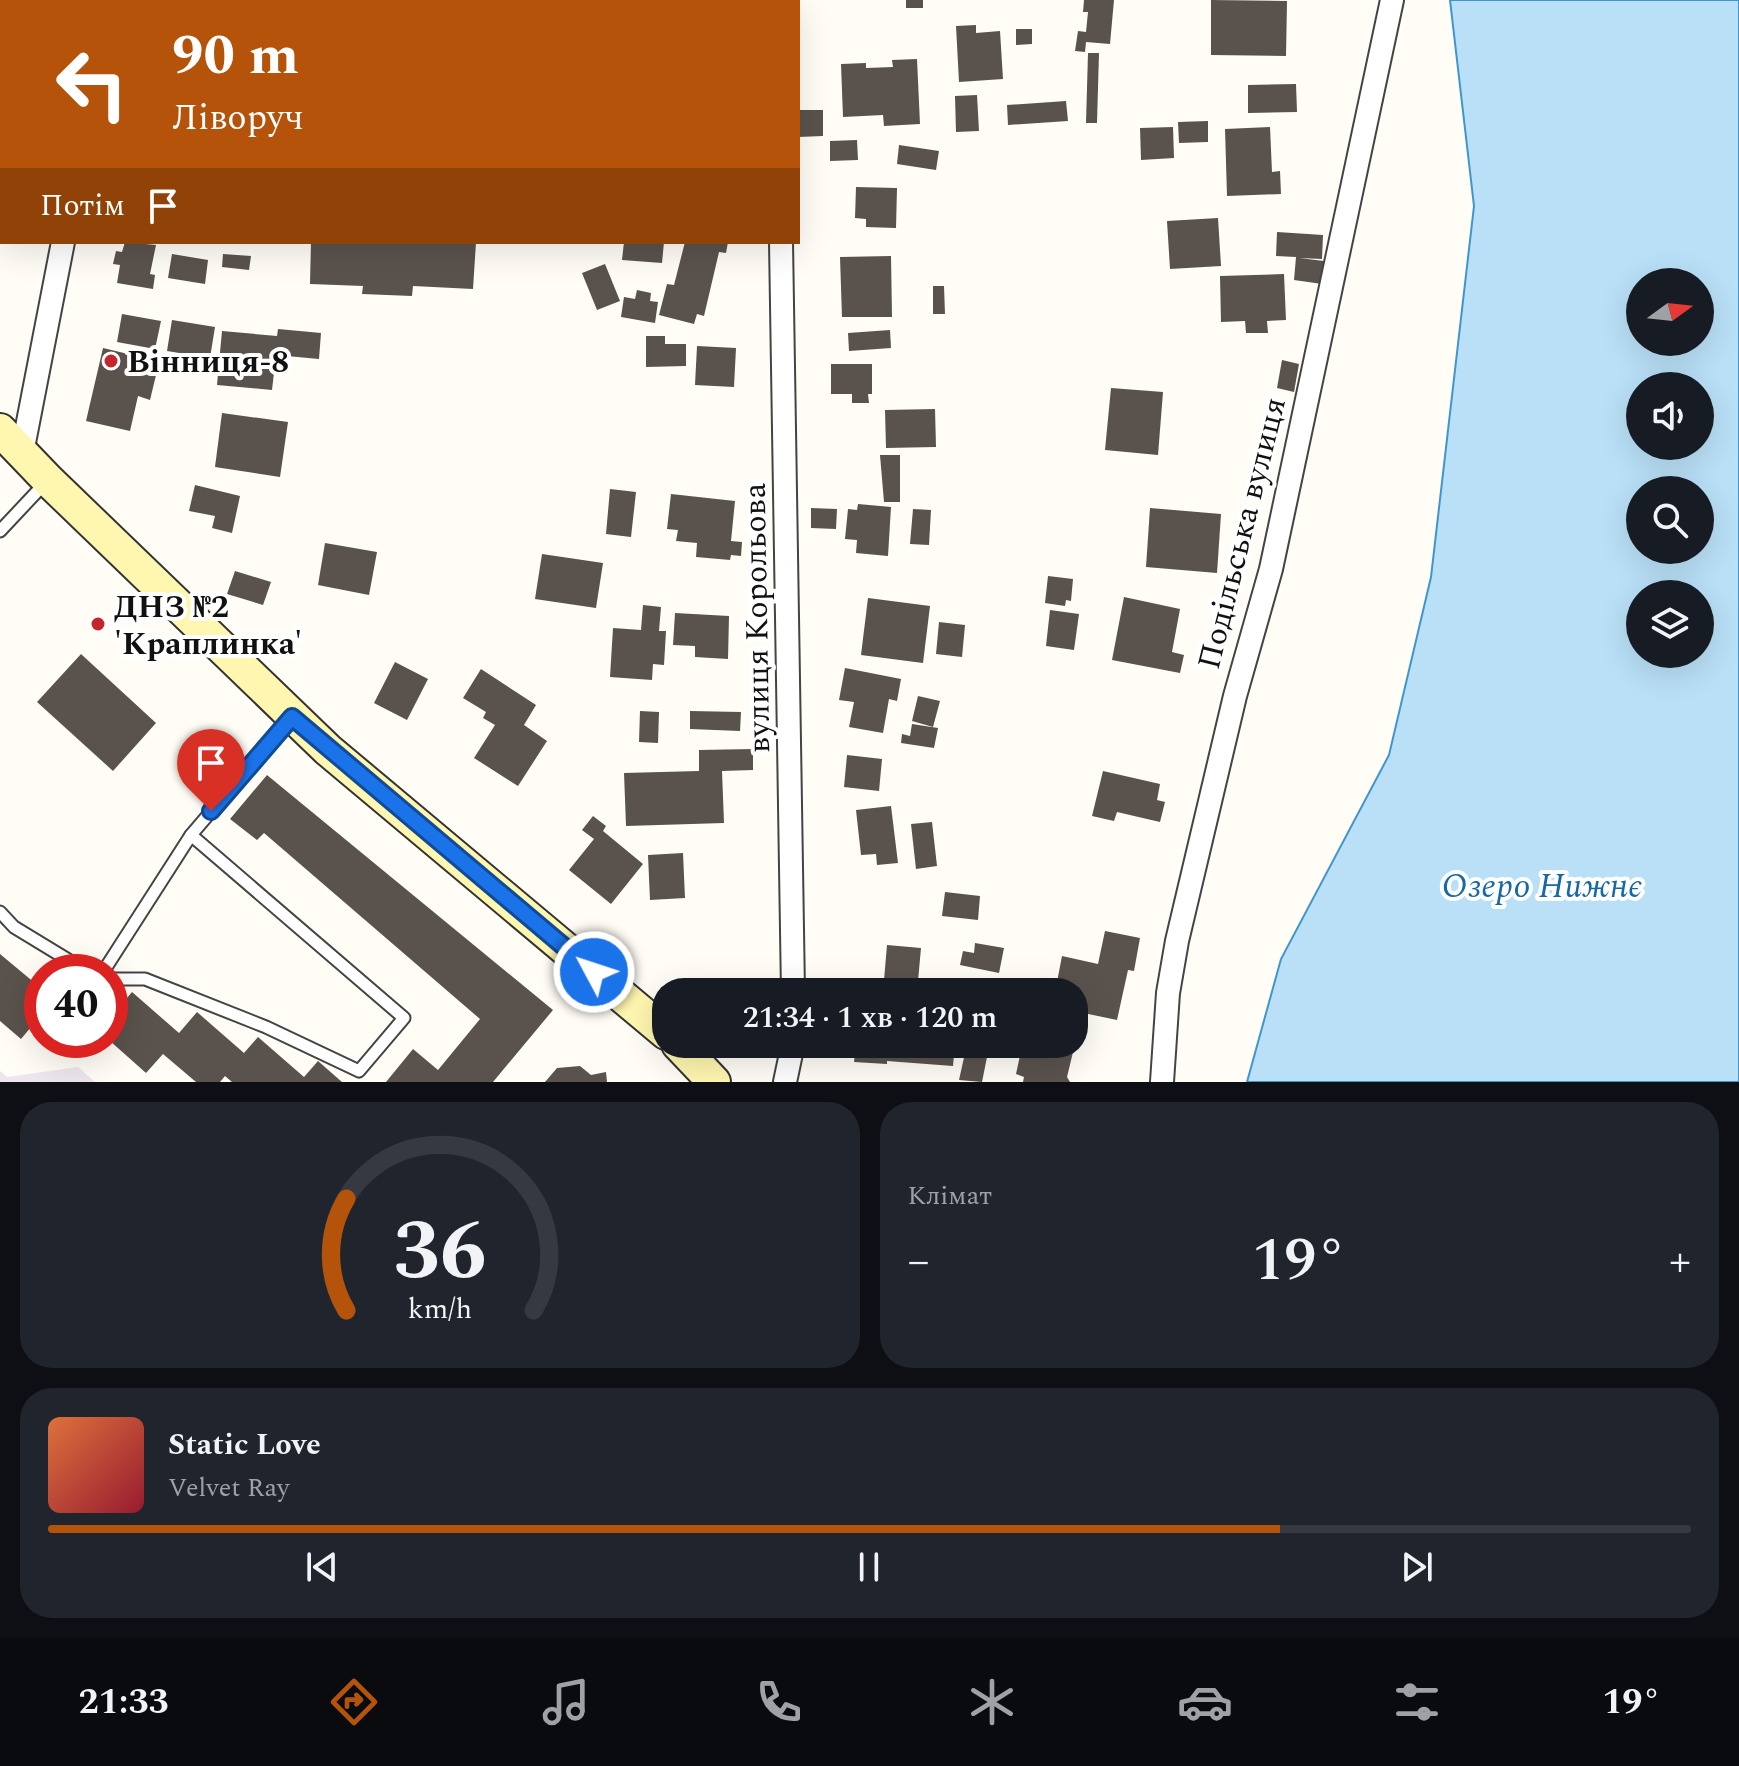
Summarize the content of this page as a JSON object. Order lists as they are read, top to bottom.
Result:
{
  "streets": {
    "street": ["Подільська вулиця", "вулиця Корольова"]
  },
  "water": ["Озеро Нижнє"],
  "places": ["Вінниця-8", "ДНЗ №2 'Краплинка'"],
  "north": "right",
  "page": {
    "turn": ["90 m", "Ліворуч"],
    "then": "Потім",
    "limit": "40",
    "trip": "21:34 · 1 хв · 120 m",
    "tile": "Клімат",
    "heat": ["−", "19°", "+"],
    "song": ["Static Love", "Velvet Ray"],
    "tabs": ["21:33", "19°"],
    "gauge": ["36", "km/h"]
  }
}
